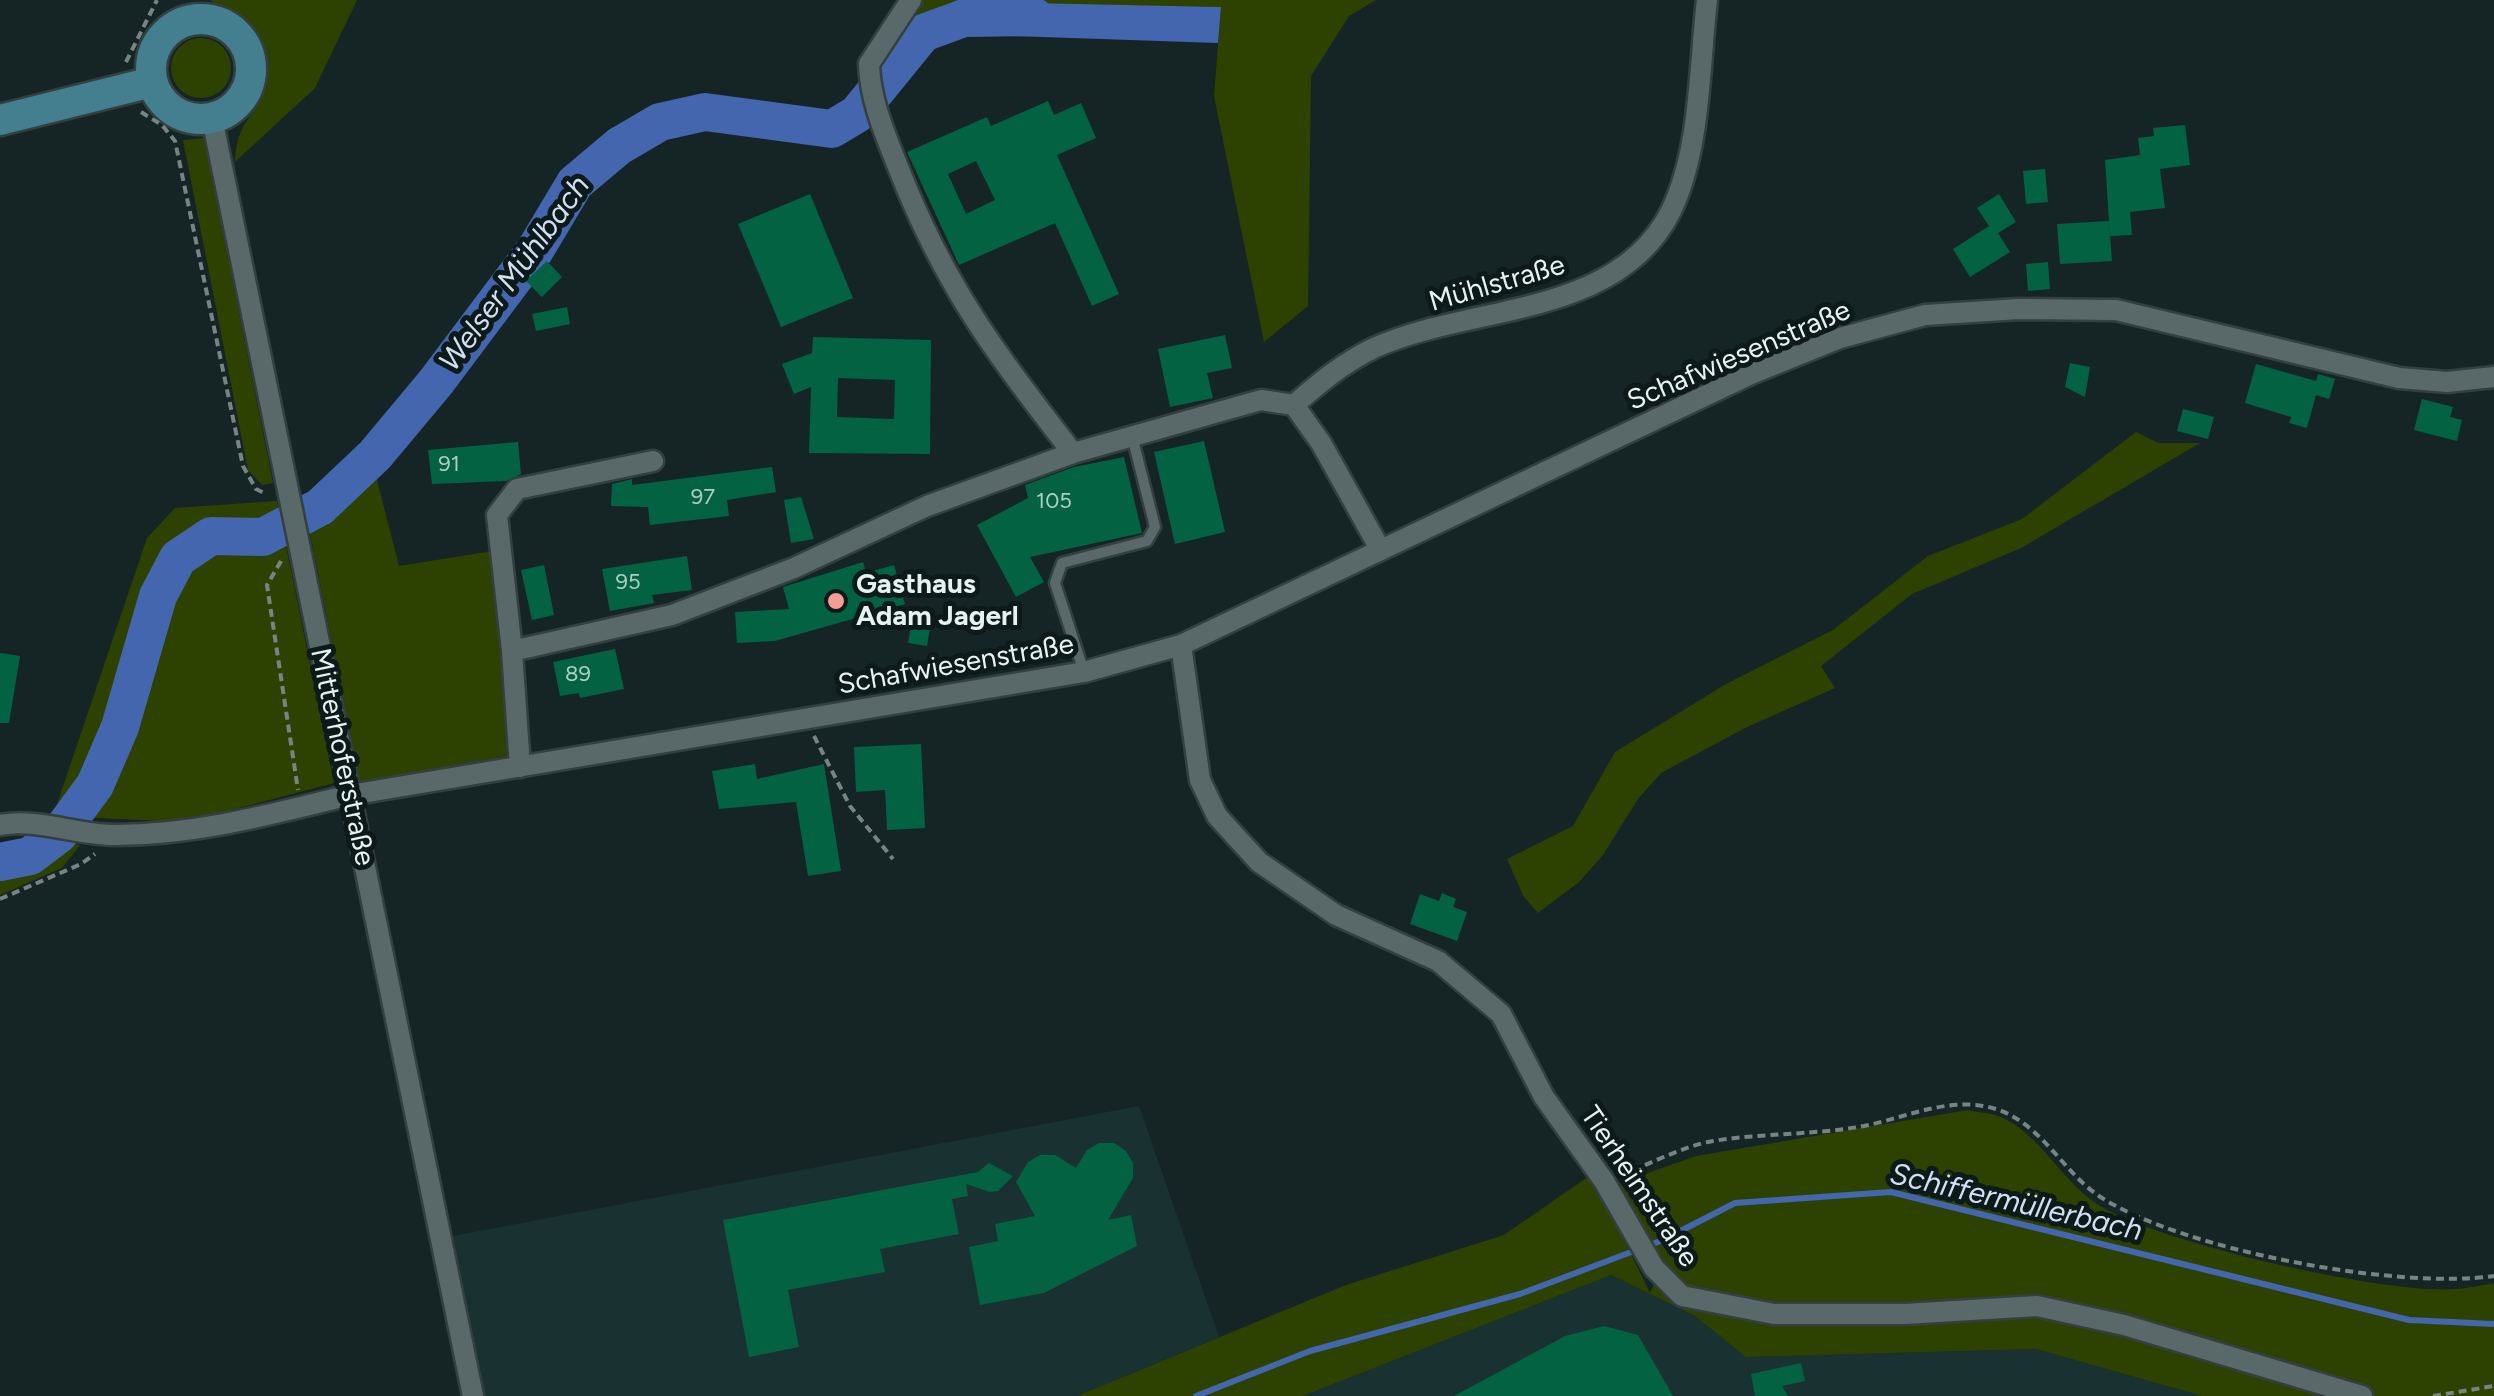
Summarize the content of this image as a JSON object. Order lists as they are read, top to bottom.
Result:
{
  "streets": {
    "street": [
      "Mühlstraße",
      "Schafwiesenstraße",
      "Mitterhoferstraße",
      "Tierheimstraße"
    ]
  },
  "crossings": [
    ["Schafwiesenstraße", "Mitterhoferstraße"],
    ["Schafwiesenstraße", "Tierheimstraße"]
  ],
  "water": ["Welser Mühlbach", "Schiffermüllerbach"],
  "places": ["Gasthaus Adam Jagerl"],
  "house_numbers": [
    "91",
    "97",
    "105",
    "95",
    "89"
  ]
}
